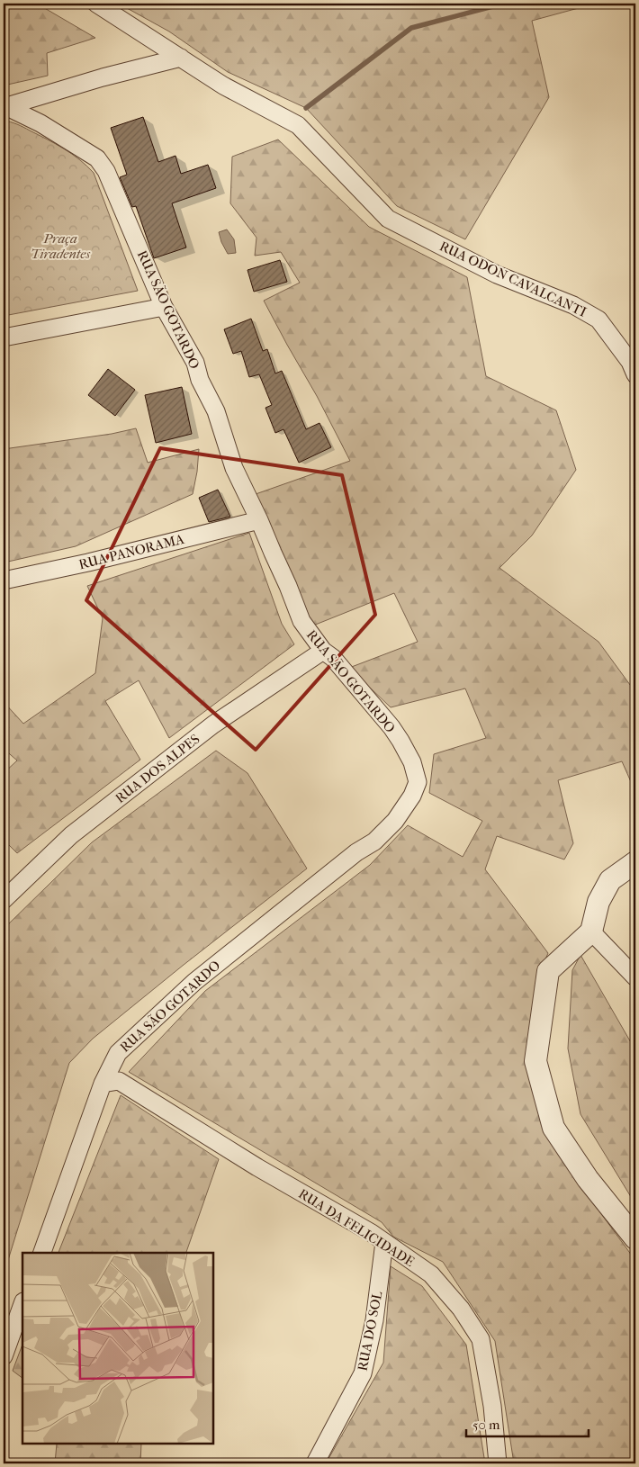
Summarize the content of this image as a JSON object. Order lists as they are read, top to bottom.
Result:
{
  "streets": {
    "street": [
      "RUA ODON CAVALCANTI",
      "RUA SÃO GOTARDO",
      "RUA PANORAMA",
      "RUA DOS ALPES",
      "RUA DA FELICIDADE",
      "RUA DO SOL"
    ]
  },
  "crossings": [
    ["RUA SÃO GOTARDO", "RUA PANORAMA"],
    ["RUA SÃO GOTARDO", "RUA DOS ALPES"],
    ["RUA SÃO GOTARDO", "RUA DA FELICIDADE"],
    ["RUA DA FELICIDADE", "RUA DO SOL"]
  ],
  "parks": ["Praça Tiradentes"],
  "scale_bar": "50 m"
}
